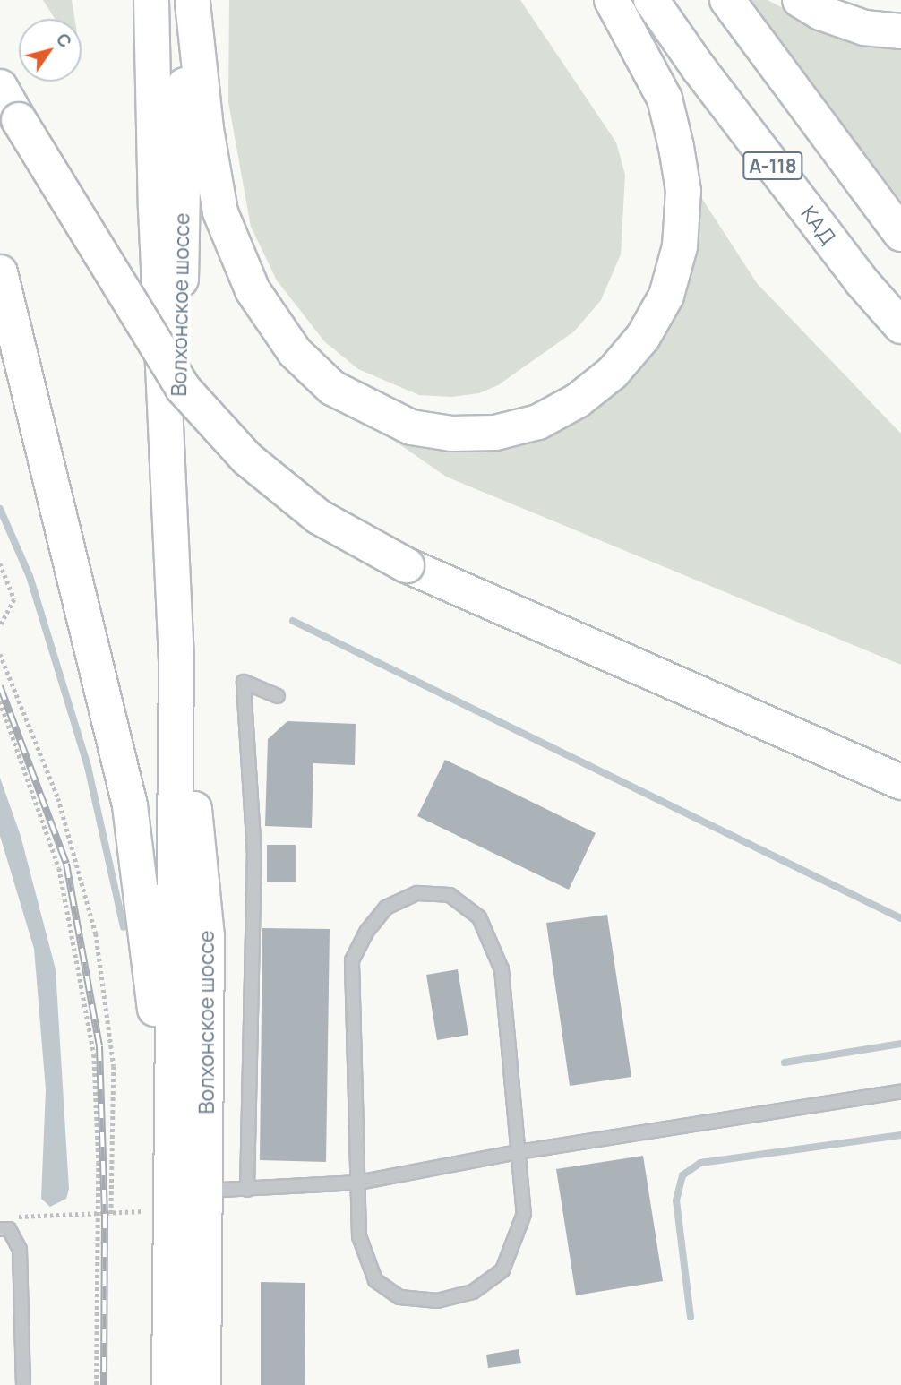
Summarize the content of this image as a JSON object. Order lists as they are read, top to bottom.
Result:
{
  "streets": {
    "main road": ["А-118", "КАД", "Волхонское шоссе"]
  },
  "north": "top right"
}
